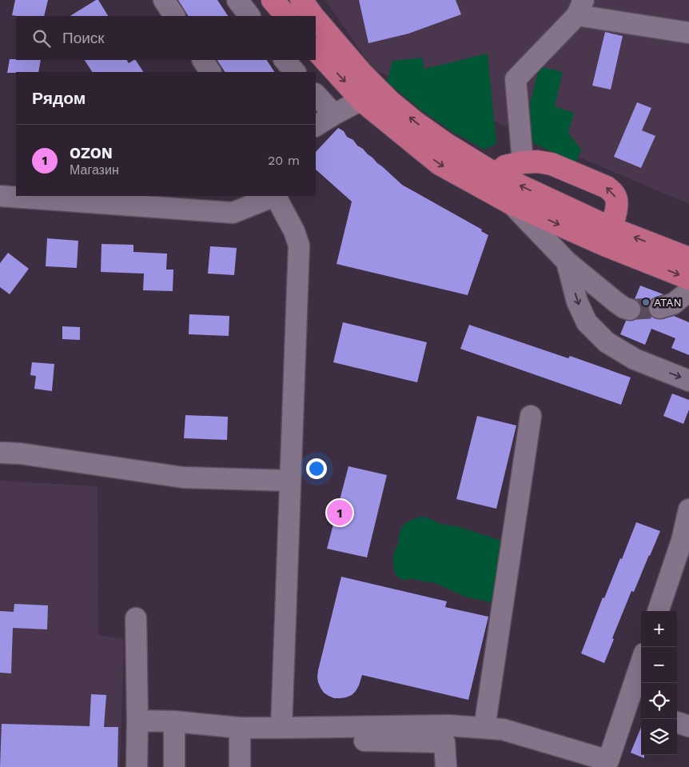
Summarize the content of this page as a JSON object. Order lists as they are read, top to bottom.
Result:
{
  "places": ["ATAN"],
  "page": {
    "search": "Поиск",
    "heading": "Рядом",
    "list": [
      {
        "mark": "1",
        "name": "OZON",
        "note": "Магазин",
        "value": "20 m"
      }
    ],
    "pins": "1",
    "map_buttons": ["+", "−"]
  }
}
